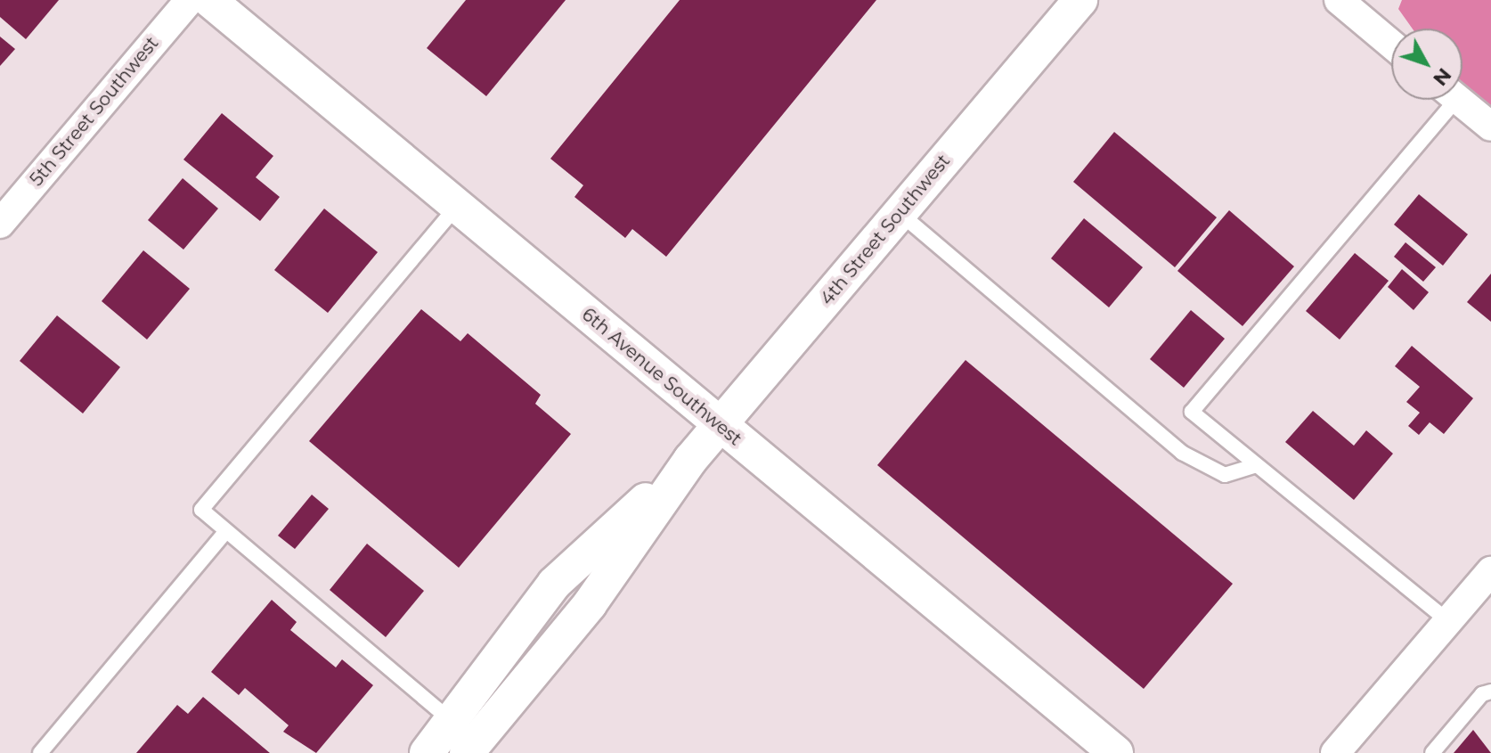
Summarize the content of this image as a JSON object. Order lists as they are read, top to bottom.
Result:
{
  "streets": {
    "street": ["5th Street Southwest", "4th Street Southwest", "6th Avenue Southwest"]
  },
  "crossings": [
    ["4th Street Southwest", "6th Avenue Southwest"]
  ],
  "north": "bottom right"
}
